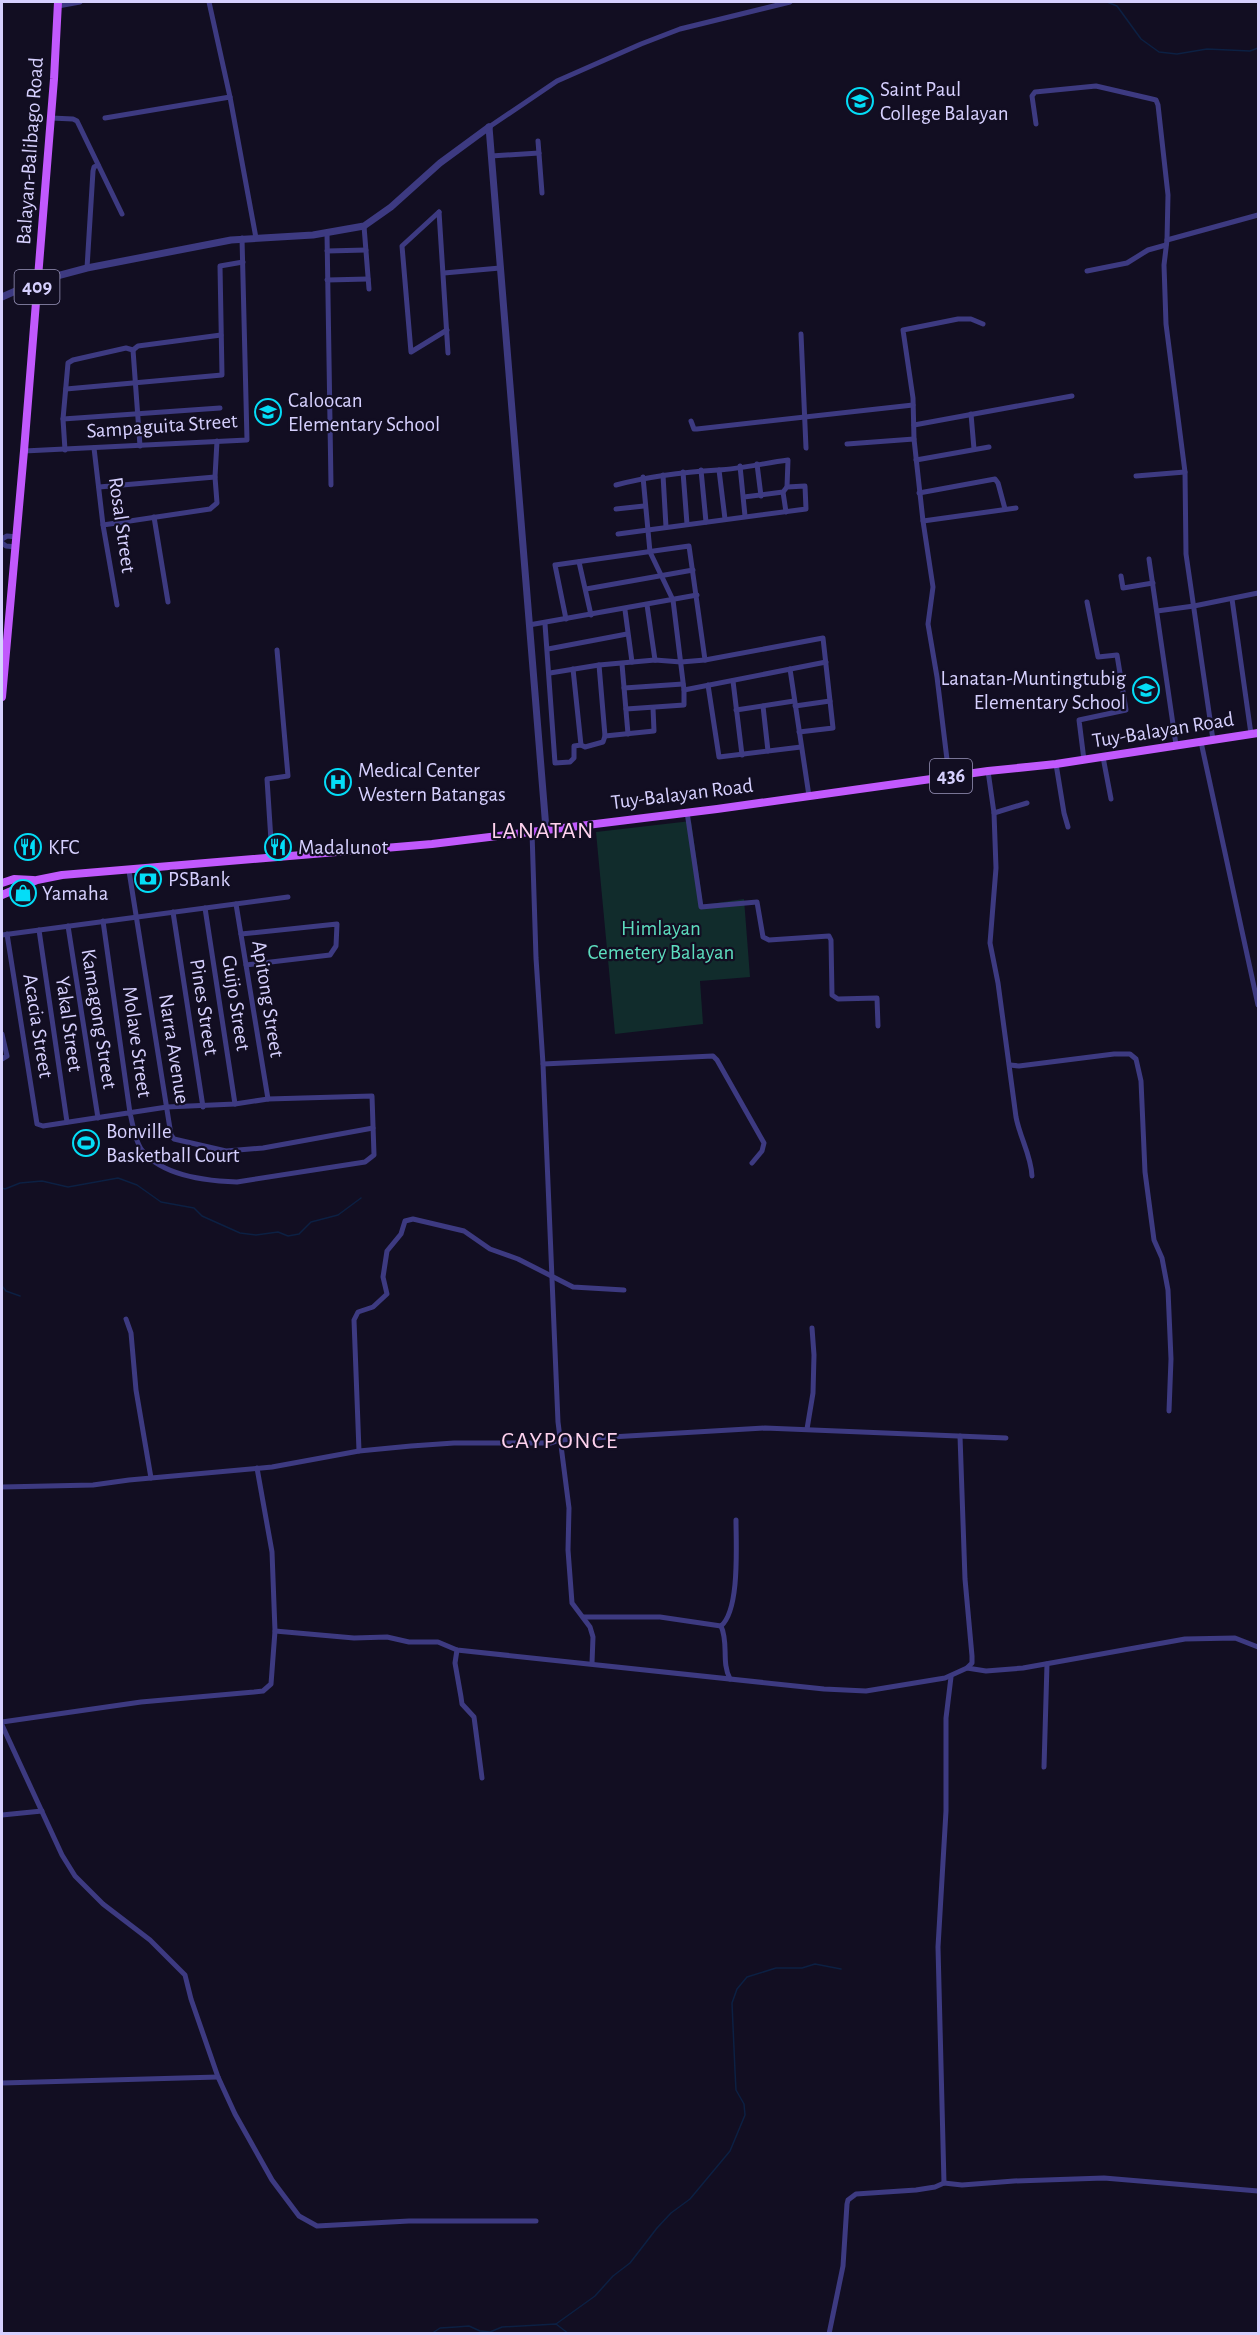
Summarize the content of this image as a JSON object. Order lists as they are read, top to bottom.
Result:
{
  "streets": {
    "main road": [
      "Balayan-Balibago Road",
      "409",
      "Tuy-Balayan Road",
      "436"
    ],
    "street": [
      "Sampaguita Street",
      "Rosal Street",
      "Apitong Street",
      "Guijo Street",
      "Pines Street",
      "Kamagong Street",
      "Yakal Street",
      "Acacia Street",
      "Molave Street",
      "Narra Avenue"
    ]
  },
  "crossings": [
    ["Balayan-Balibago Road", "Sampaguita Street"],
    ["Sampaguita Street", "Rosal Street"],
    ["Tuy-Balayan Road", "Narra Avenue"],
    ["Apitong Street", "Molave Street"],
    ["Yakal Street", "Acacia Street"],
    ["Molave Street", "Narra Avenue"]
  ],
  "districts": ["LANATAN", "CAYPONCE"],
  "parks": ["Himlayan Cemetery Balayan"],
  "places": {
    "school or university": ["Saint Paul College Balayan", "Caloocan Elementary School", "Lanatan-Muntingtubig Elementary School"],
    "hospital": ["Medical Center Western Batangas"],
    "restaurant": ["KFC", "Madalunot"],
    "bank": ["PSBank"],
    "shop": ["Yamaha"],
    "sports": ["Bonville Basketball Court"]
  }
}
